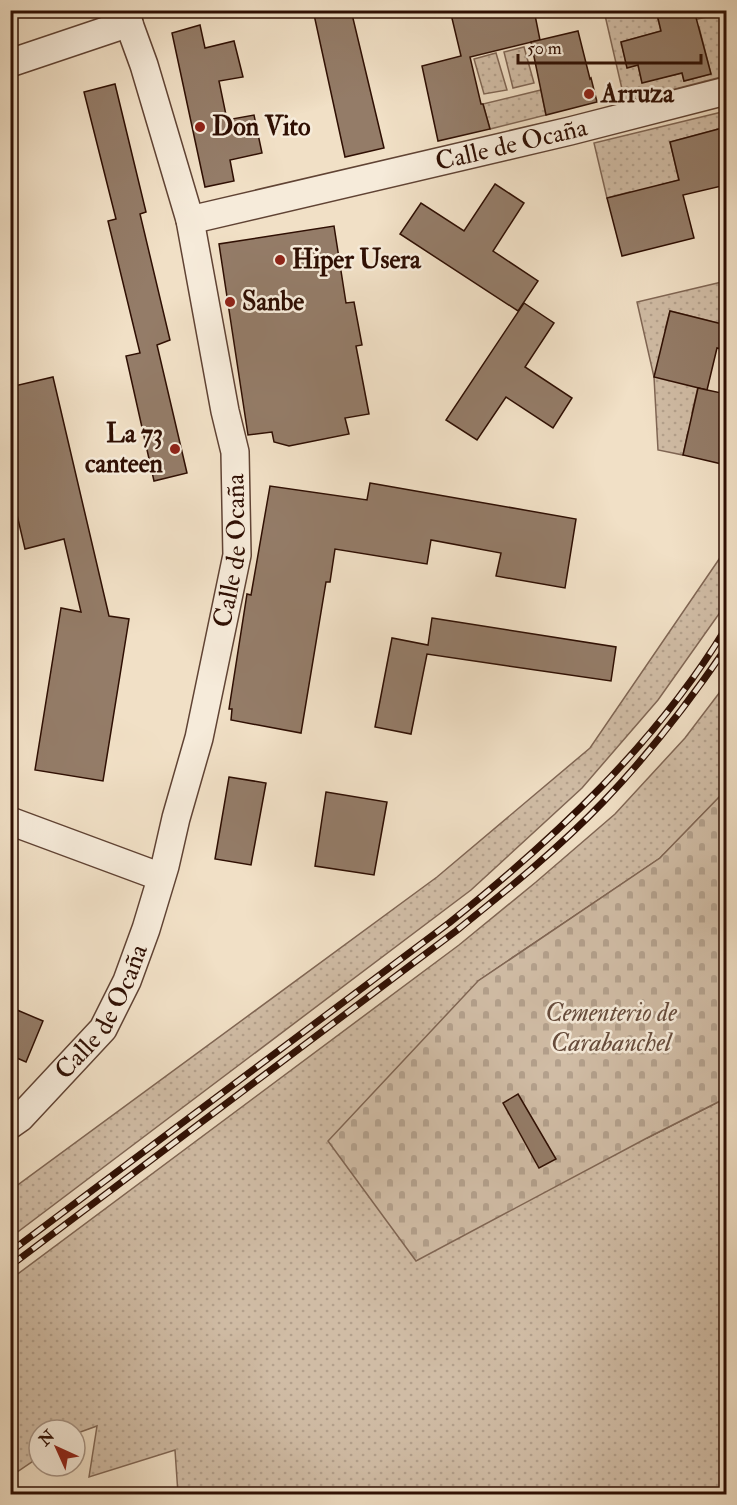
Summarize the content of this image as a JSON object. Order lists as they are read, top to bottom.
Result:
{
  "streets": {
    "street": ["Calle de Ocaña"]
  },
  "parks": ["Cementerio de Carabanchel"],
  "places": [
    "Arruza",
    "Don Vito",
    "Hiper Usera",
    "Sanbe",
    "La 73 canteen"
  ],
  "scale_bar": "50 m",
  "north": "top left"
}
